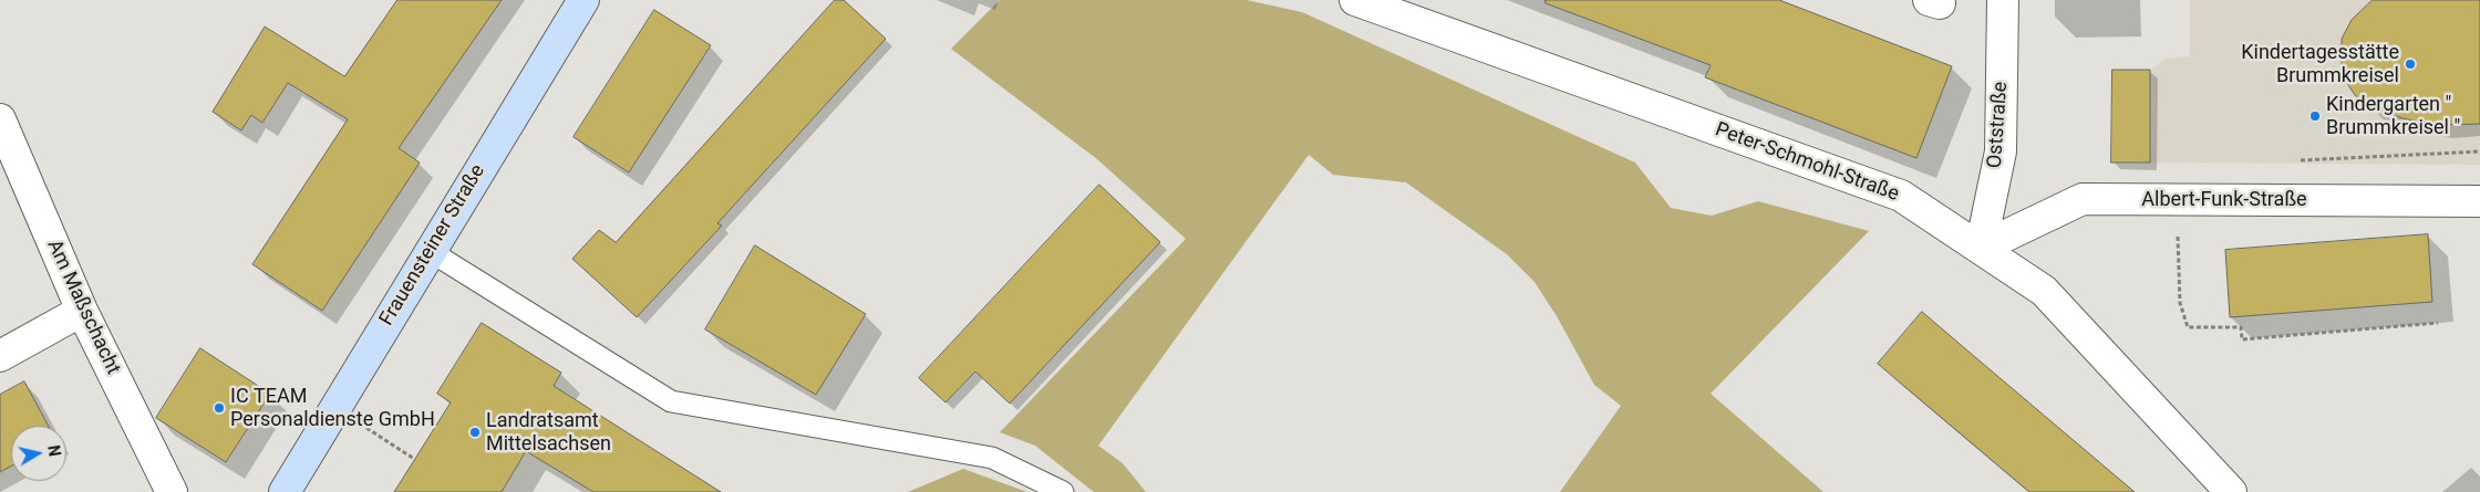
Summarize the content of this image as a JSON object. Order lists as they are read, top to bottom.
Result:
{
  "streets": {
    "main road": ["Frauensteiner Straße"],
    "street": [
      "Oststraße",
      "Peter-Schmohl-Straße",
      "Albert-Funk-Straße",
      "Am Maßschacht"
    ]
  },
  "crossings": [
    ["Oststraße", "Peter-Schmohl-Straße"],
    ["Oststraße", "Albert-Funk-Straße"],
    ["Peter-Schmohl-Straße", "Albert-Funk-Straße"]
  ],
  "places": [
    "Kindertagesstätte Brummkreisel",
    "Kindergarten \" Brummkreisel \"",
    "IC TEAM Personaldienste GmbH",
    "Landratsamt Mittelsachsen"
  ],
  "north": "right"
}
